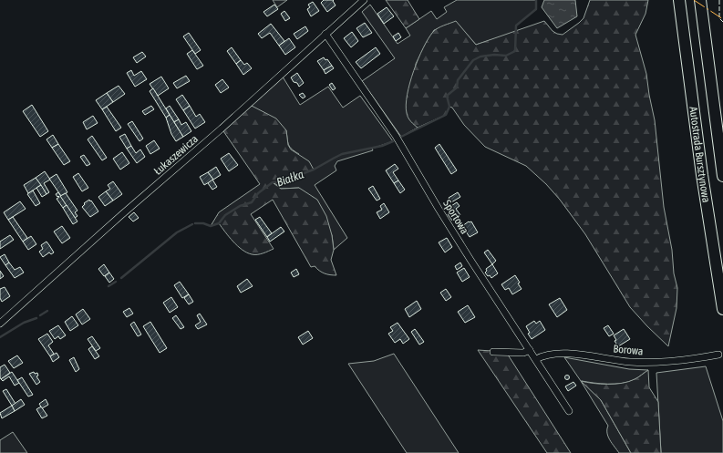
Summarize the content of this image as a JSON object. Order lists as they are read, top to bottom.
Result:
{
  "streets": {
    "highway": ["Autostrada Bursztynowa"],
    "street": ["Łukaszewicza", "Sportowa", "Borowa"]
  },
  "crossings": [
    ["Łukaszewicza", "Sportowa"],
    ["Sportowa", "Borowa"]
  ],
  "water": ["Białka"]
}
